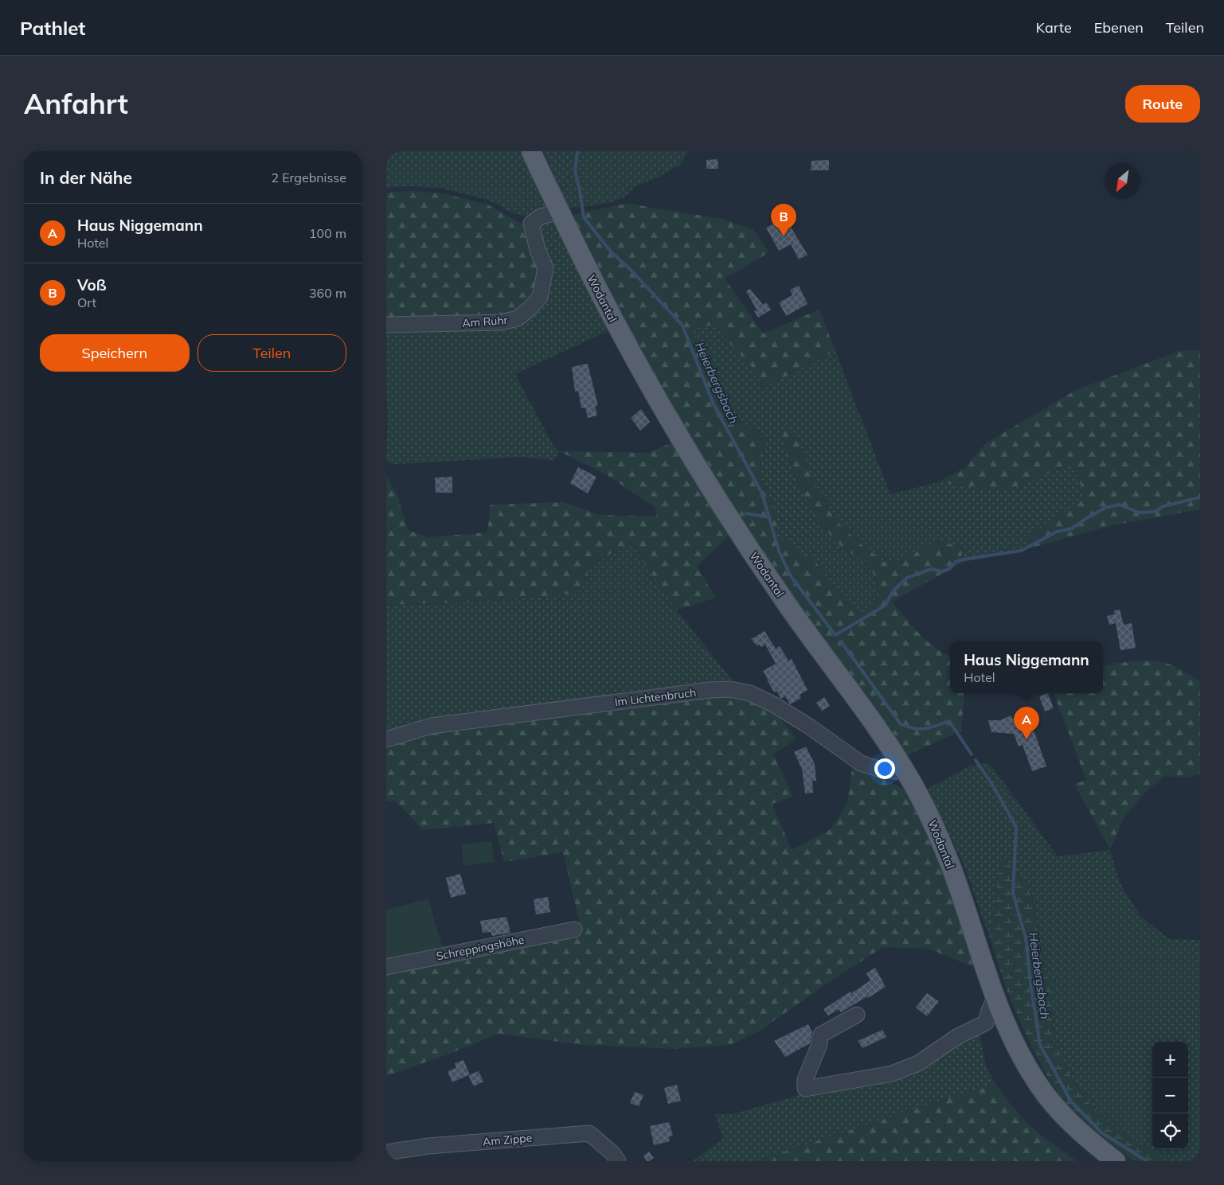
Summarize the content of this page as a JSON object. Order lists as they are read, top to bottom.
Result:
{
  "streets": {
    "main road": ["Wodantal"],
    "street": [
      "Am Ruhr",
      "Im Lichtenbruch",
      "Schreppingshöhe",
      "Am Zippe"
    ]
  },
  "crossings": [
    ["Wodantal", "Am Ruhr"],
    ["Wodantal", "Im Lichtenbruch"]
  ],
  "water": ["Heierbergsbach"],
  "north": "bottom left",
  "page": {
    "header": "Pathlet",
    "nav": ["Karte", "Ebenen", "Teilen"],
    "buttons": [
      "Route",
      ["Speichern", "Teilen"]
    ],
    "title": "Anfahrt",
    "heading": ["In der Nähe", "2 Ergebnisse"],
    "list": [
      {
        "mark": "A",
        "name": "Haus Niggemann",
        "note": "Hotel",
        "value": "100 m"
      },
      {
        "mark": "B",
        "name": "Voß",
        "note": "Ort",
        "value": "360 m"
      }
    ],
    "pins": ["B", "A"],
    "popup": ["Haus Niggemann", "Hotel"],
    "map_buttons": ["+", "−"]
  }
}
